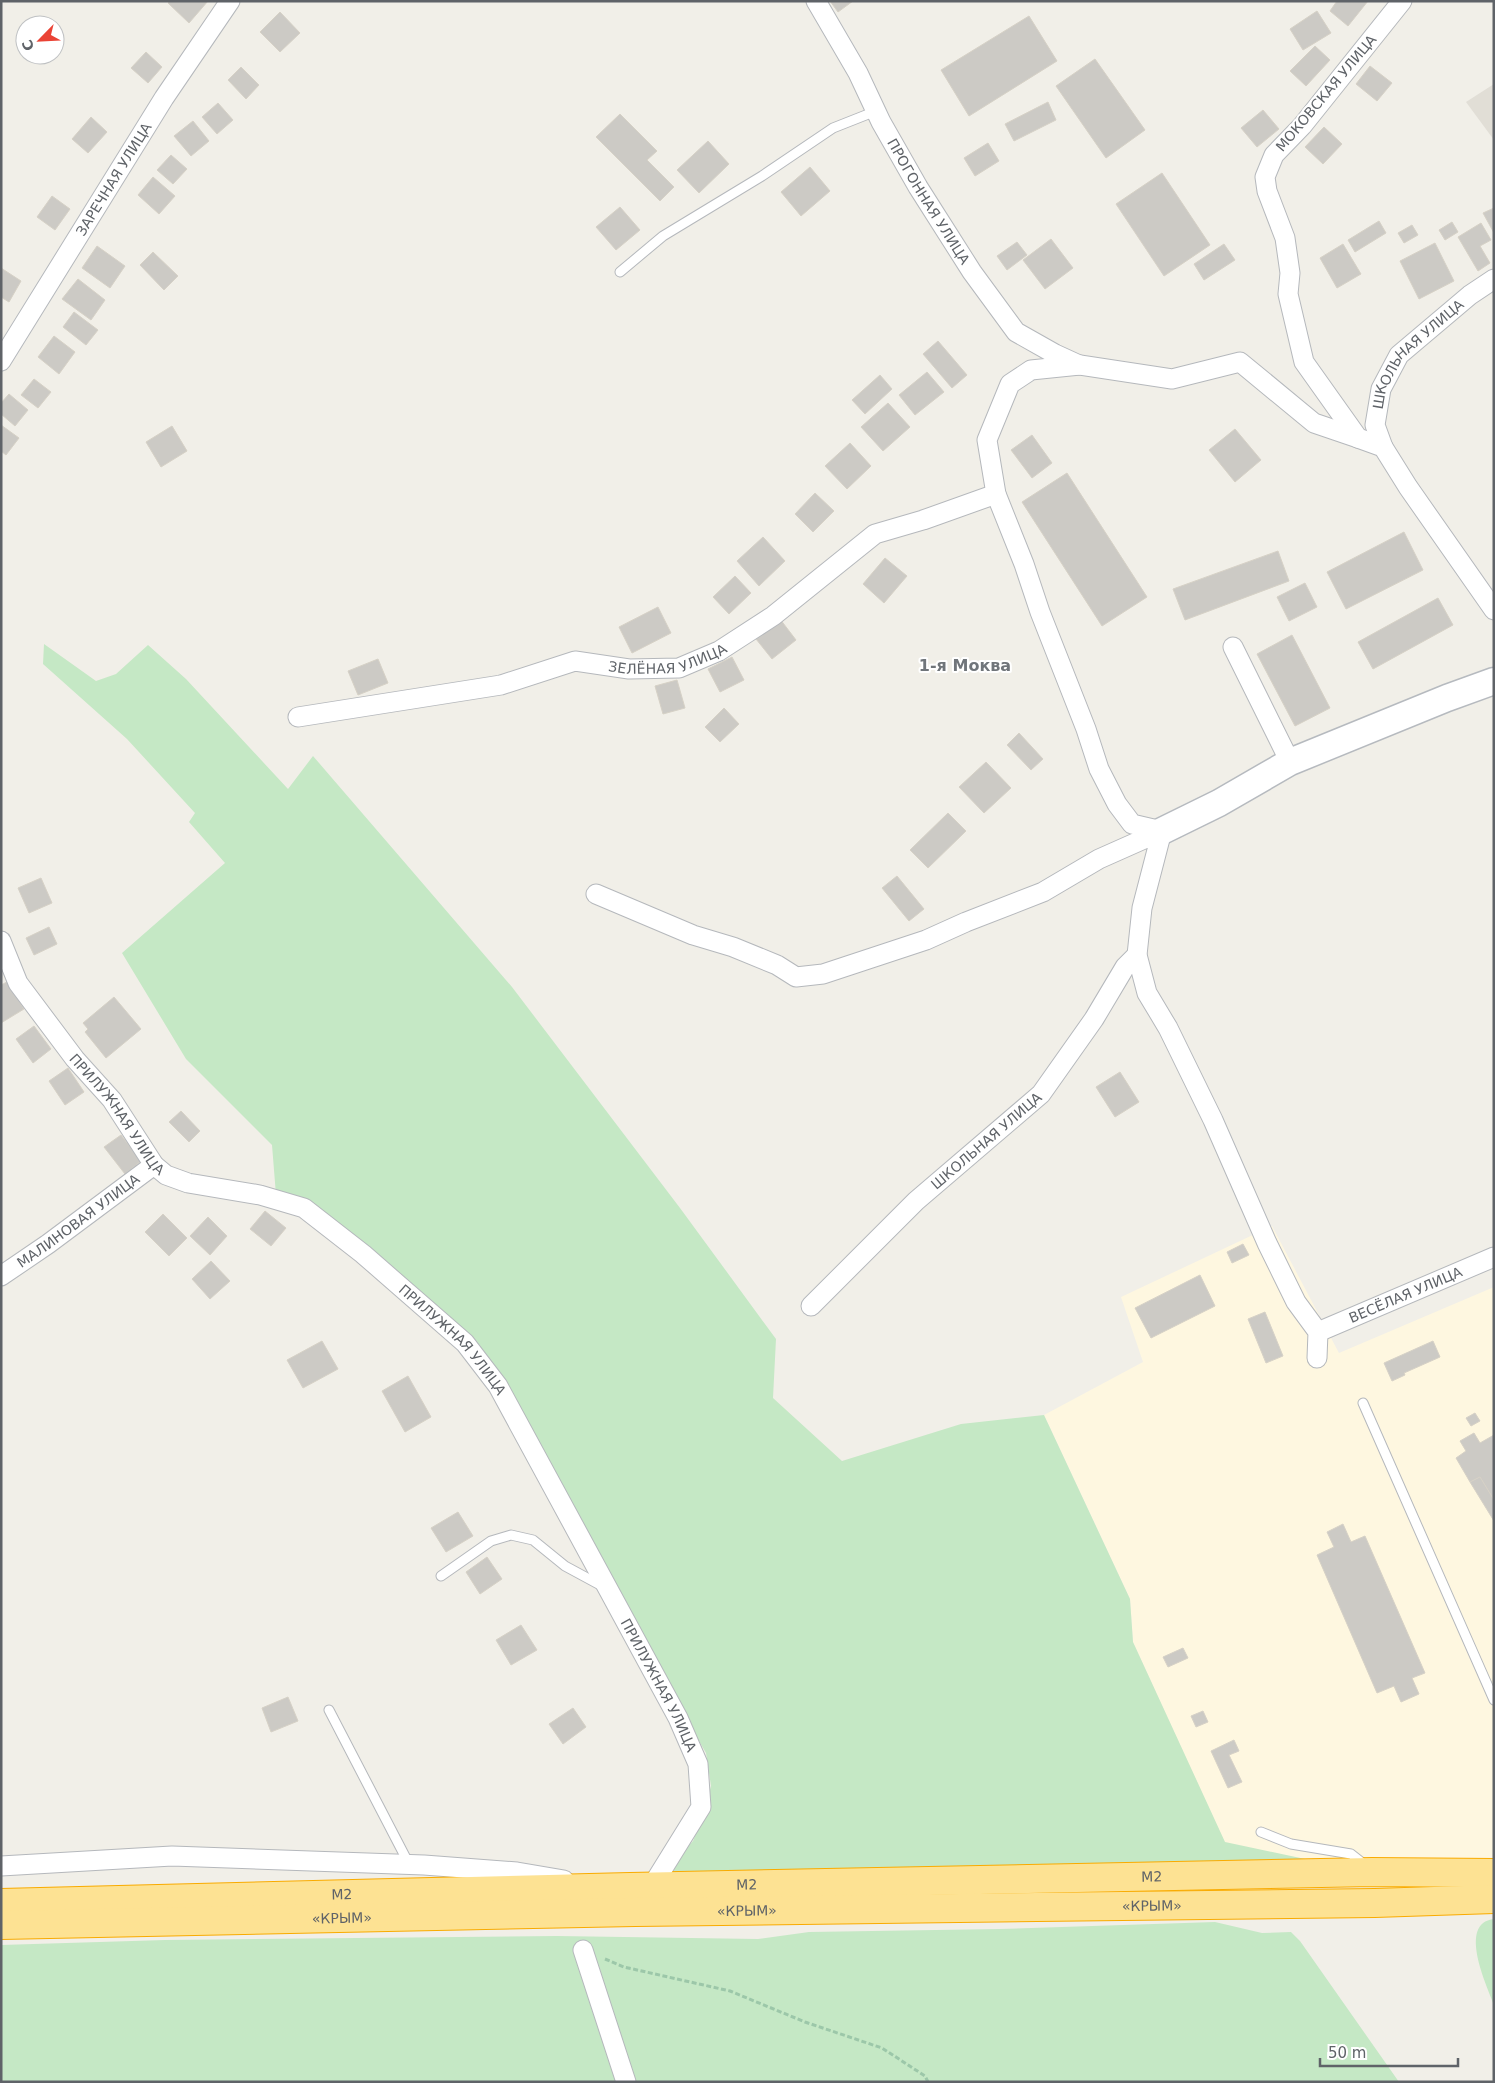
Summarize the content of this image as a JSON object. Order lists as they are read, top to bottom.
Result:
{
  "streets": {
    "highway": ["М2", "«КРЫМ»"],
    "street": [
      "МОКОВСКАЯ УЛИЦА",
      "ЗАРЕЧНАЯ УЛИЦА",
      "ПРОГОННАЯ УЛИЦА",
      "ШКОЛЬНАЯ УЛИЦА",
      "ЗЕЛЁНАЯ УЛИЦА",
      "ПРИЛУЖНАЯ УЛИЦА",
      "МАЛИНОВАЯ УЛИЦА",
      "ВЕСЁЛАЯ УЛИЦА"
    ]
  },
  "crossings": [
    ["ПРИЛУЖНАЯ УЛИЦА", "МАЛИНОВАЯ УЛИЦА"],
    ["ПРИЛУЖНАЯ УЛИЦА", "М2"]
  ],
  "districts": ["1-я Моква"],
  "scale_bar": "50 m",
  "north": "bottom left"
}
